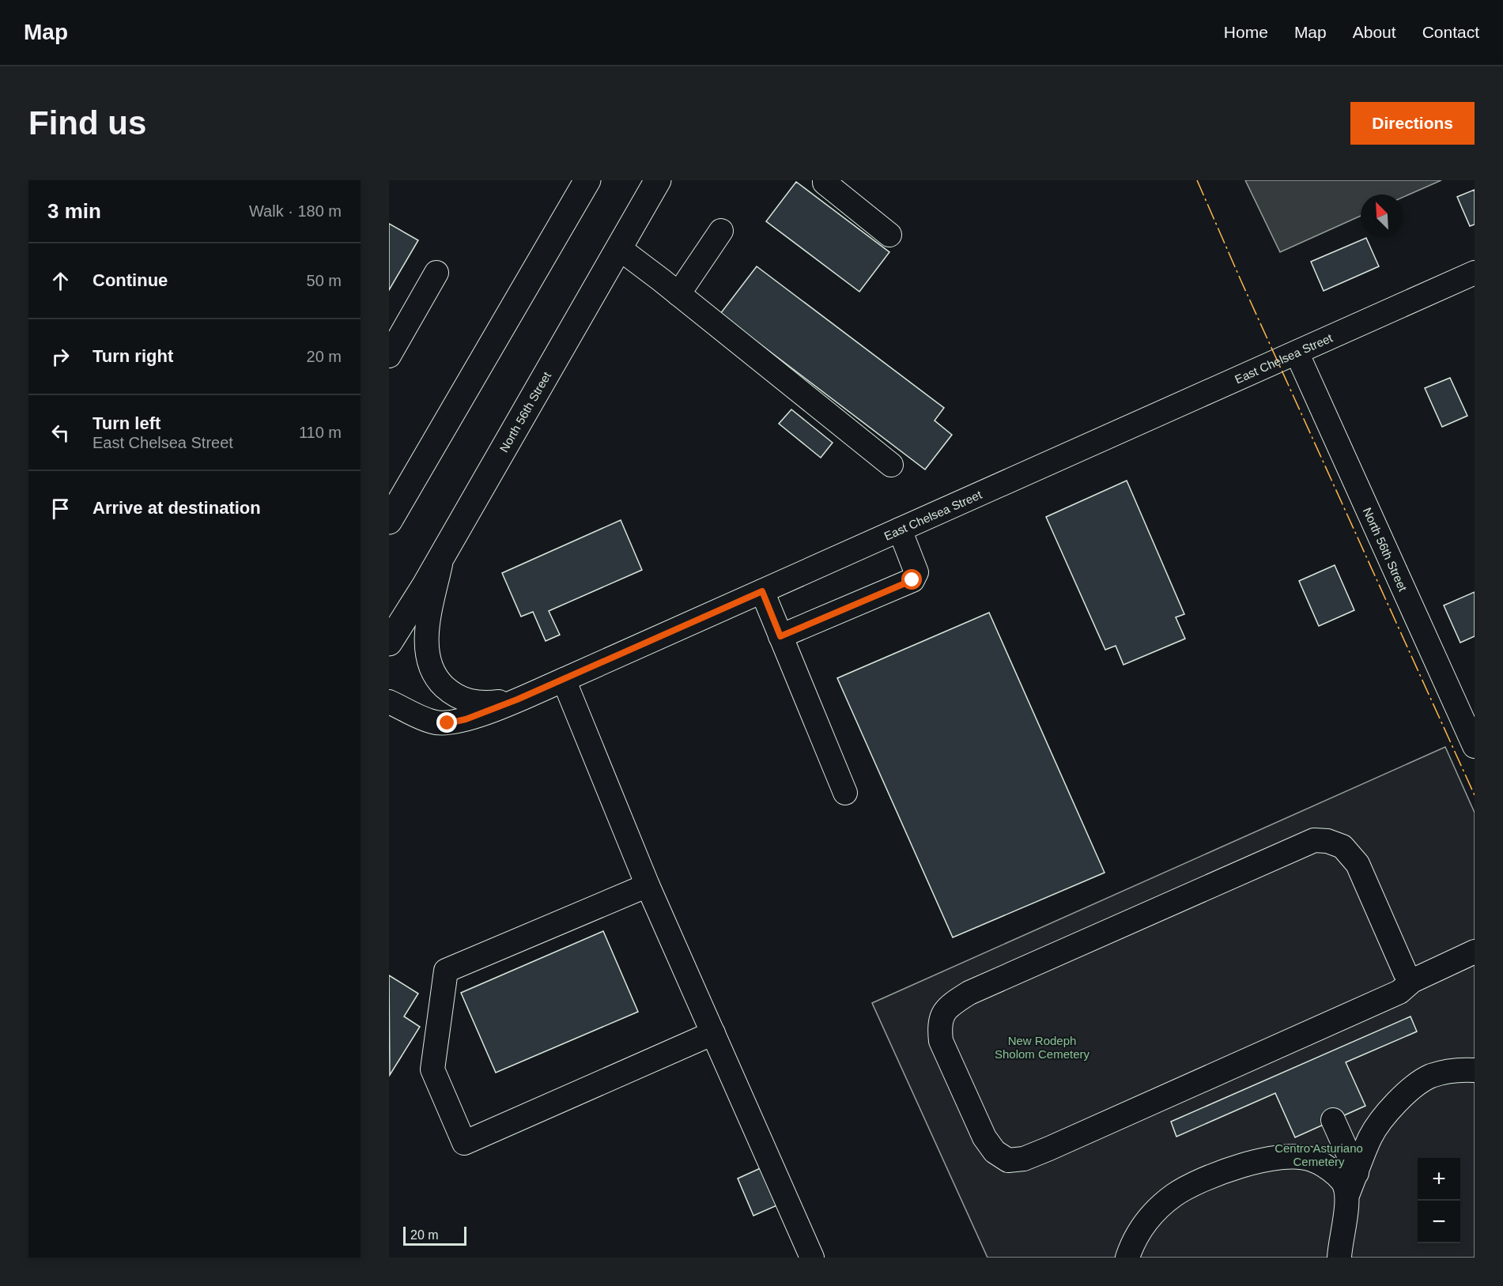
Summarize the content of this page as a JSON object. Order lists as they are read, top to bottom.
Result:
{
  "streets": {
    "main road": ["North 56th Street"],
    "street": ["East Chelsea Street"]
  },
  "crossings": [
    ["East Chelsea Street", "North 56th Street"]
  ],
  "parks": ["New Rodeph Sholom Cemetery", "Centro Asturiano Cemetery"],
  "scale_bar": "20 m",
  "north": "top left",
  "page": {
    "header": "Map",
    "nav": [
      "Home",
      "Map",
      "About",
      "Contact"
    ],
    "buttons": "Directions",
    "title": "Find us",
    "heading": ["3 min", "Walk · 180 m"],
    "list": [
      ["Continue", "50 m"],
      ["Turn right", "20 m"],
      ["Turn left", "East Chelsea Street", "110 m"],
      "Arrive at destination"
    ],
    "map_buttons": ["+", "−"],
    "scale": "20 m"
  }
}
